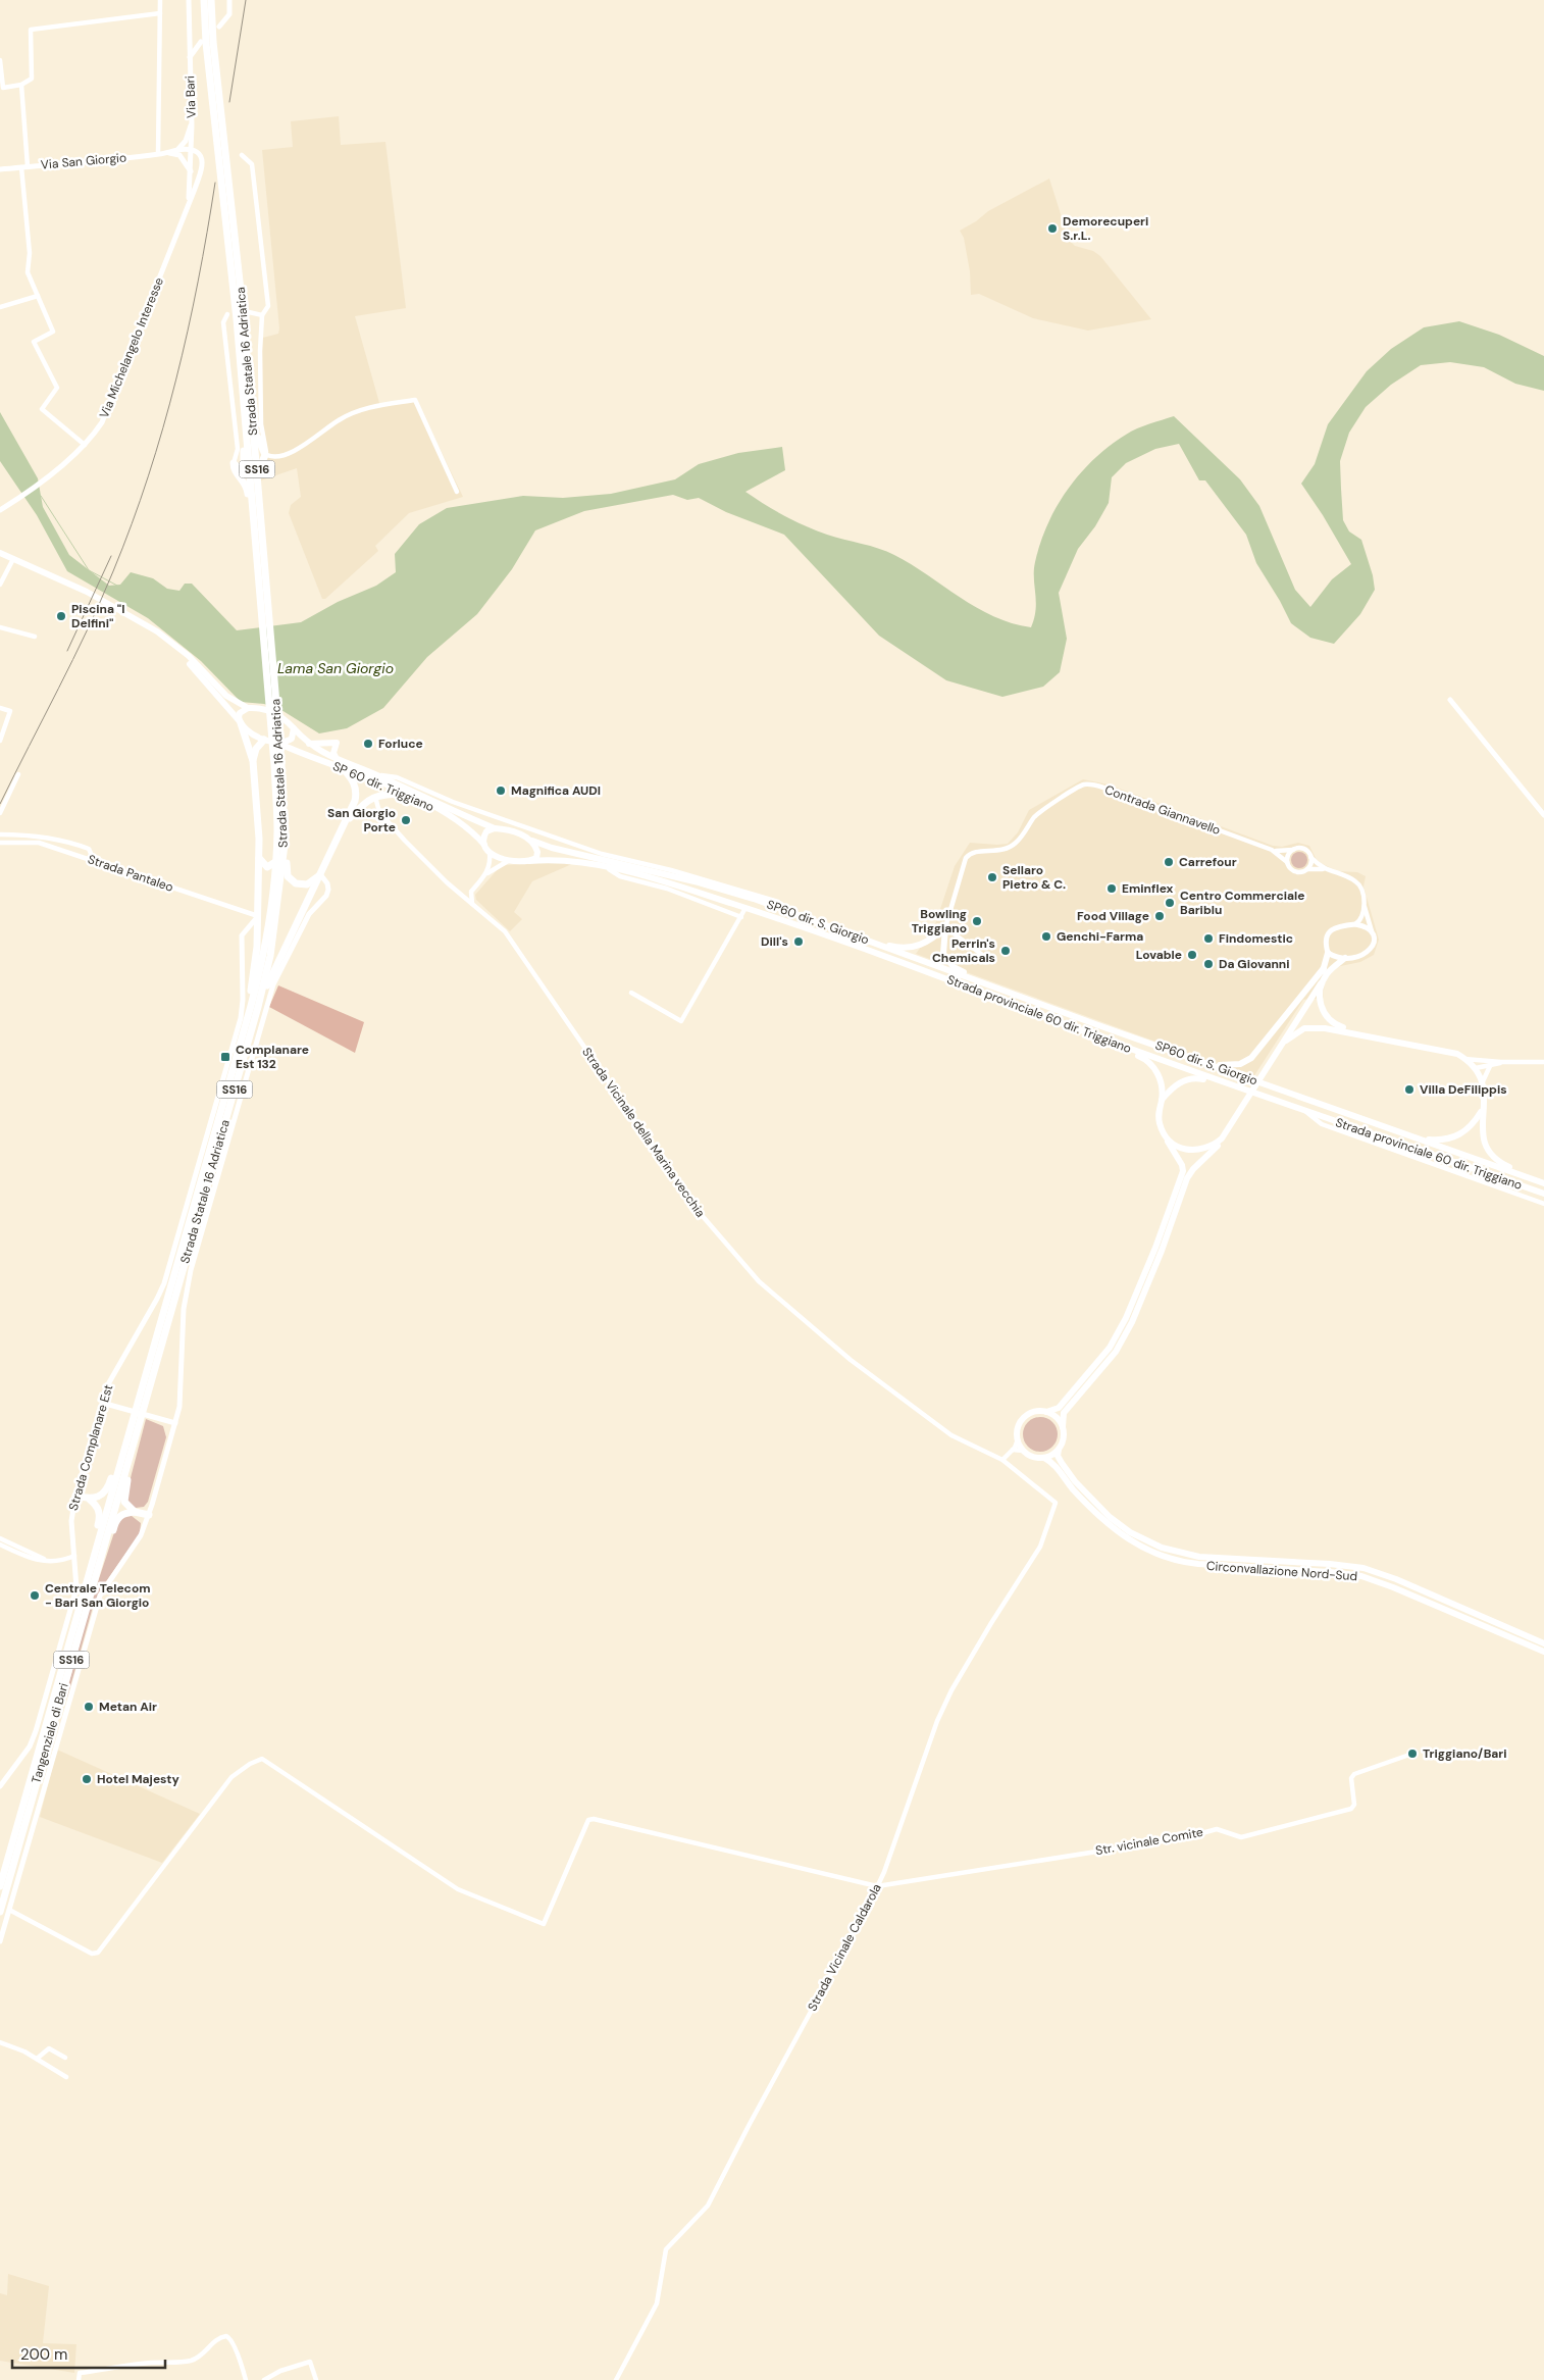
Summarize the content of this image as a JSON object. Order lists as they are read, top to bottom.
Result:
{
  "streets": {
    "highway": ["Strada Statale 16 Adriatica", "SS16", "Tangenziale di Bari"],
    "main road": [
      "SP 60 dir. Triggiano",
      "SP60 dir. S. Giorgio",
      "Strada provinciale 60 dir. Triggiano",
      "Circonvallazione Nord-Sud"
    ],
    "street": [
      "Via Bari",
      "Via San Giorgio",
      "Via Michelangelo Interesse",
      "Contrada Giannavello",
      "Strada Pantaleo",
      "Strada Vicinale della Marina vecchia",
      "Strada Complanare Est",
      "Str. vicinale Comite",
      "Strada Vicinale Caldarola"
    ]
  },
  "crossings": [
    ["Via Bari", "Via San Giorgio"],
    ["Via Bari", "Via Michelangelo Interesse"],
    ["Via San Giorgio", "Via Michelangelo Interesse"],
    ["Strada Statale 16 Adriatica", "SS16"],
    ["Strada Statale 16 Adriatica", "Tangenziale di Bari"],
    ["SS16", "SP 60 dir. Triggiano"],
    ["SS16", "Strada Pantaleo"],
    ["SS16", "Strada Complanare Est"],
    ["Strada Pantaleo", "Strada Complanare Est"],
    ["Strada Vicinale della Marina vecchia", "Strada Vicinale Caldarola"],
    ["Str. vicinale Comite", "Strada Vicinale Caldarola"]
  ],
  "water": ["Lama San Giorgio"],
  "places": {
    "other": [
      "Demorecuperi S.r.L.",
      "Piscina \"I Delfini\"",
      "Forluce",
      "Magnifica AUDI",
      "San Giorgio Porte",
      "Carrefour",
      "Sellaro Pietro & C.",
      "Eminflex",
      "Centro Commerciale Bariblu",
      "Food Village",
      "Bowling Triggiano",
      "Genchi-Farma",
      "Findomestic",
      "Dill's",
      "Perrin's Chemicals",
      "Lovable",
      "Da Giovanni",
      "Villa DeFilippis",
      "Centrale Telecom - Bari San Giorgio",
      "Metan Air",
      "Triggiano/Bari",
      "Hotel Majesty"
    ],
    "transit": ["Complanare Est 132"]
  },
  "scale_bar": "200 m"
}
